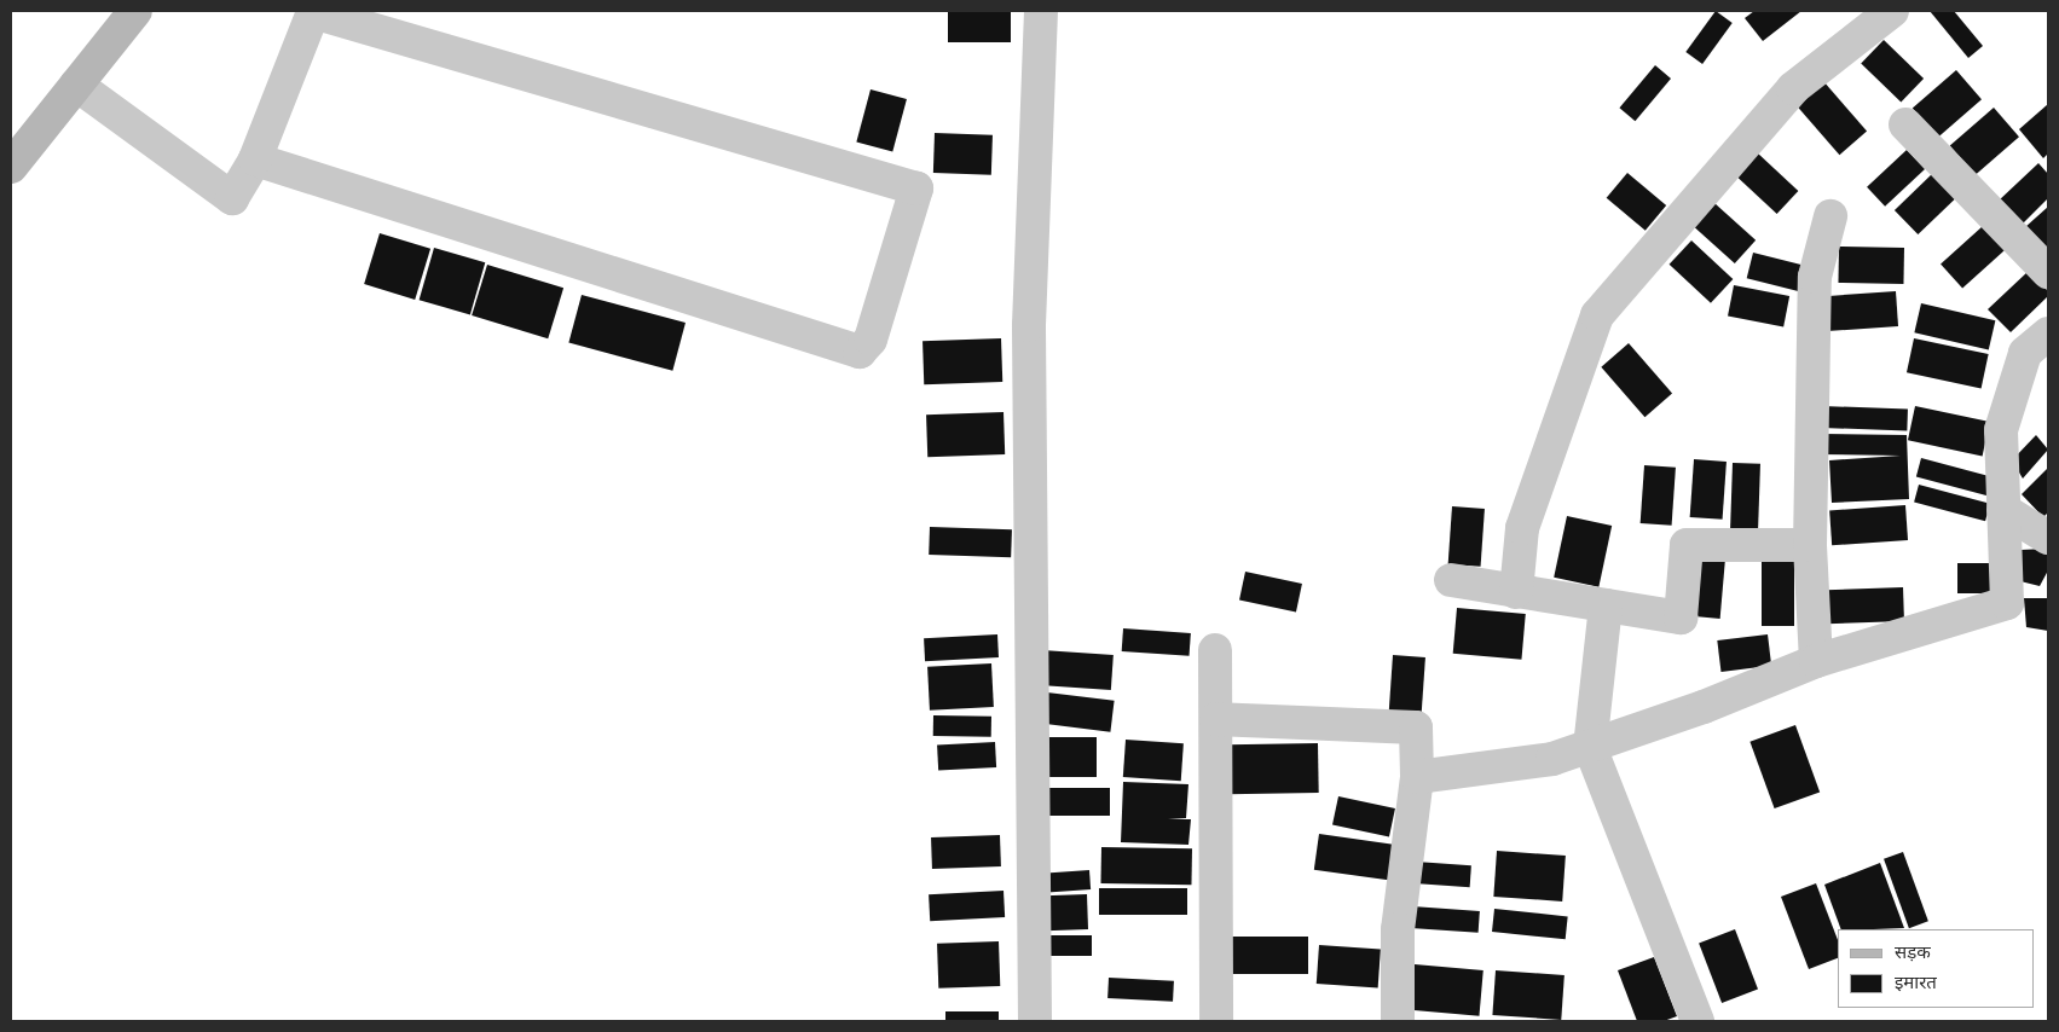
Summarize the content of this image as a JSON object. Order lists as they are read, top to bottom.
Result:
{
  "legend": ["सड़क", "इमारत"]
}
